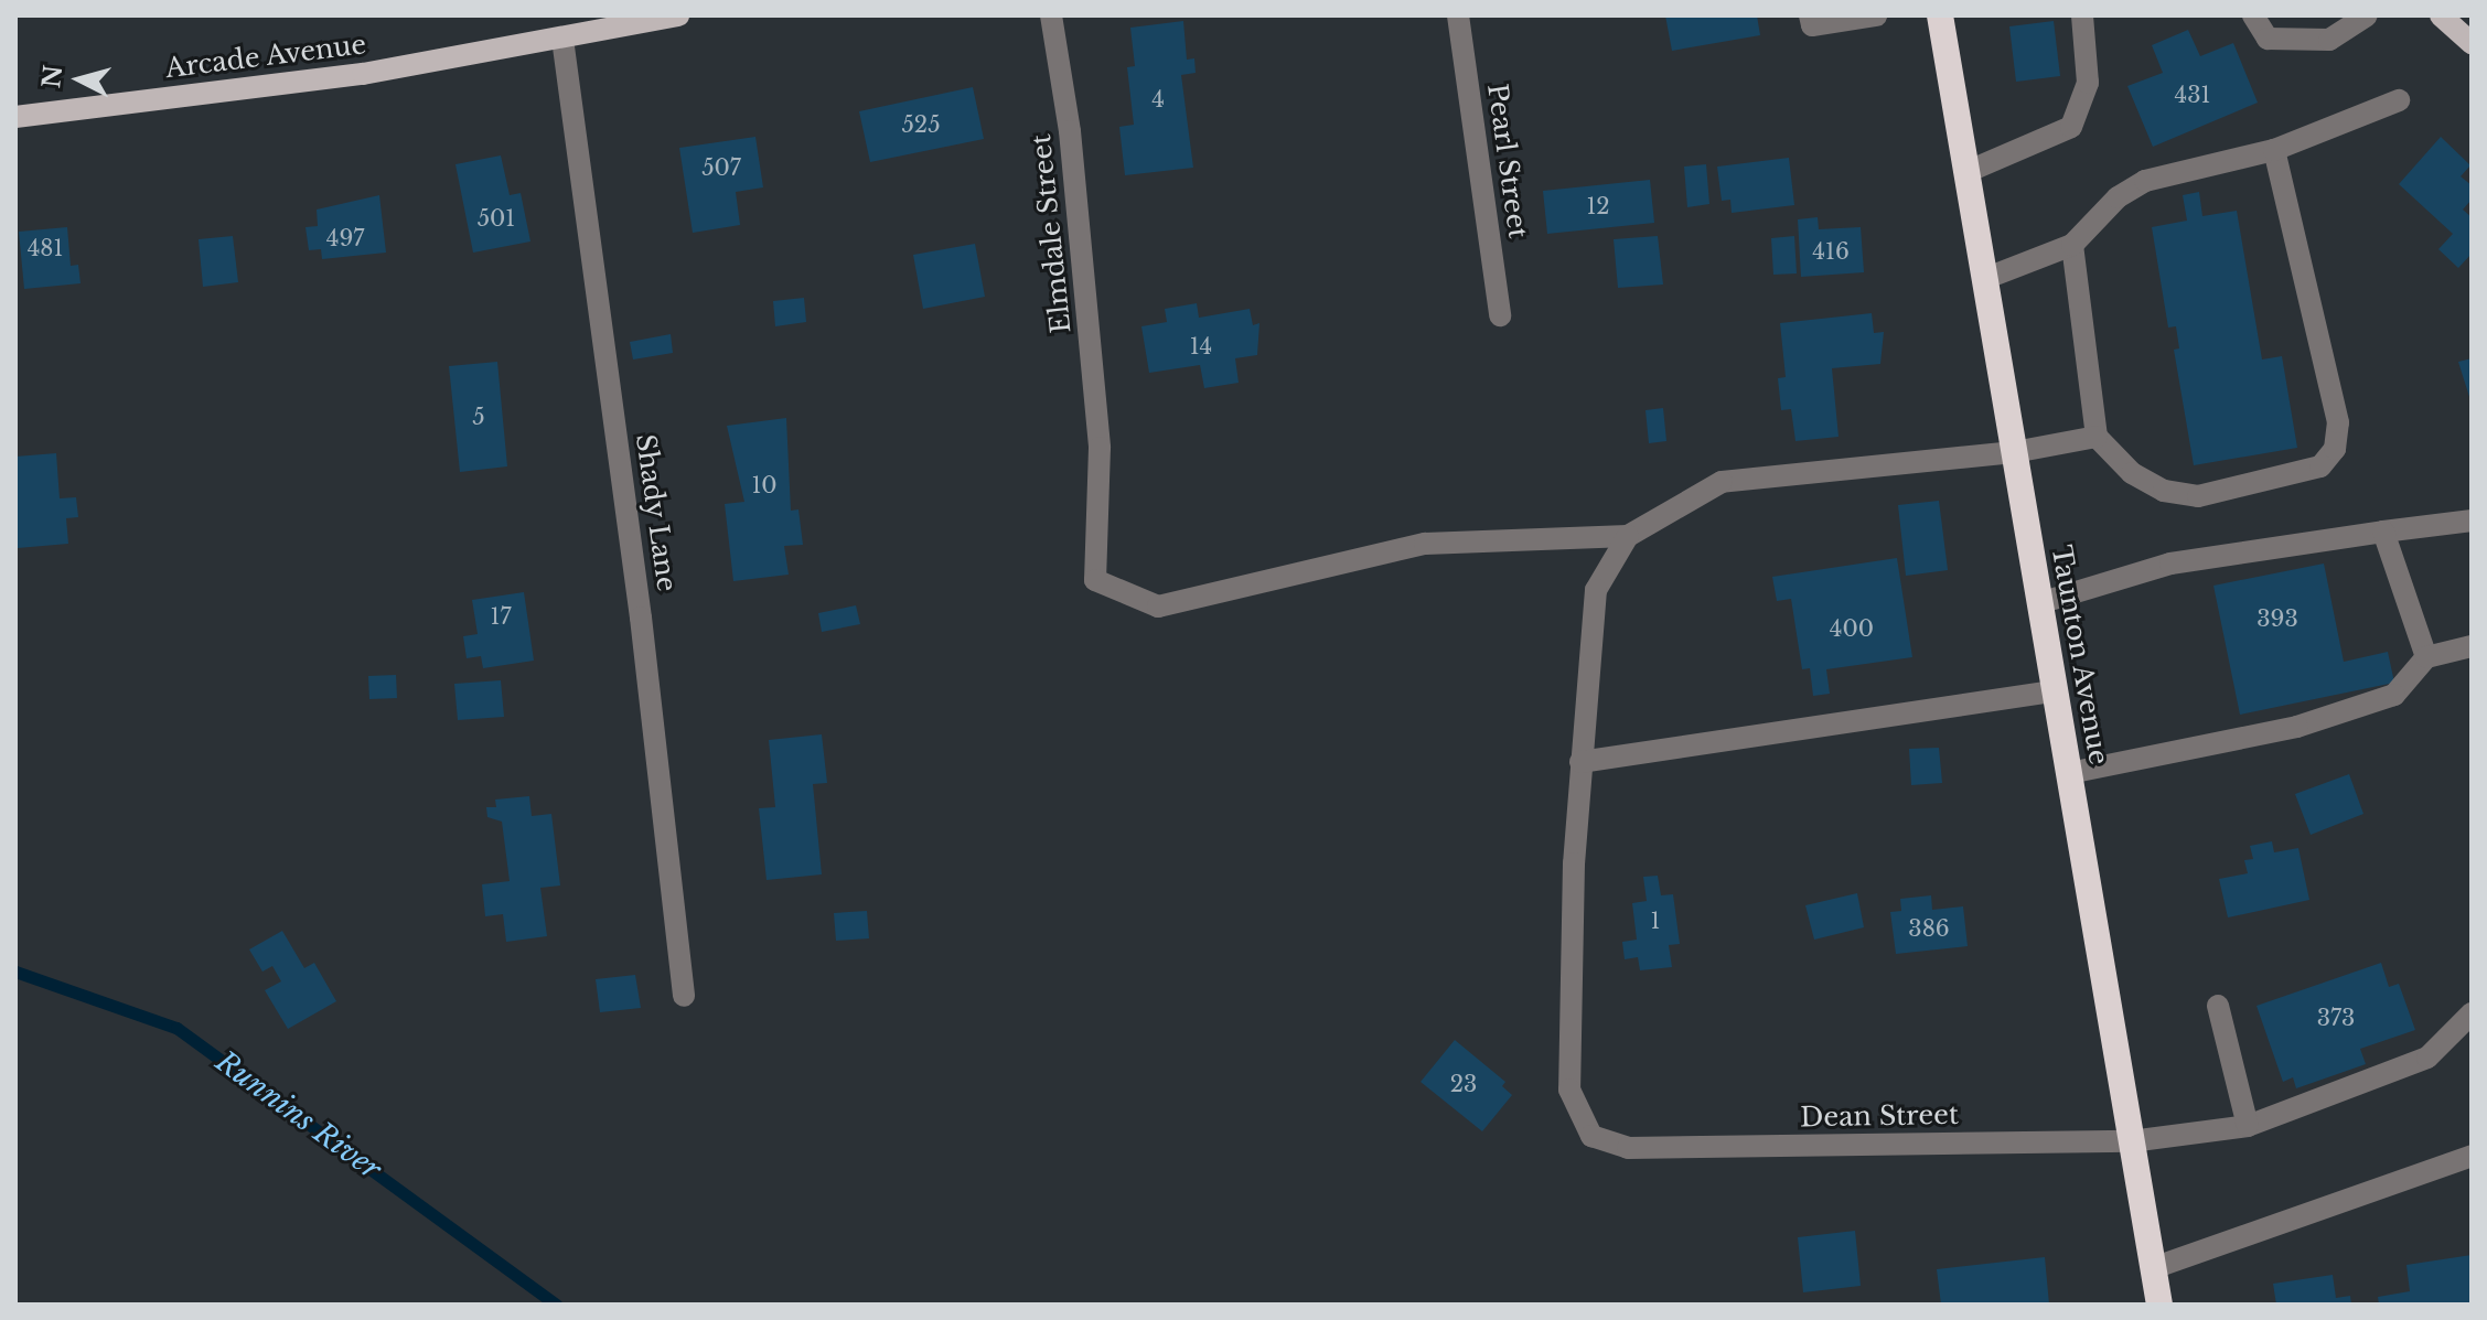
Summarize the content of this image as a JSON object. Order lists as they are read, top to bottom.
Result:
{
  "streets": {
    "highway": ["Taunton Avenue"],
    "main road": ["Arcade Avenue"],
    "street": [
      "Pearl Street",
      "Elmdale Street",
      "Shady Lane",
      "Dean Street"
    ]
  },
  "crossings": [
    ["Arcade Avenue", "Shady Lane"],
    ["Taunton Avenue", "Dean Street"]
  ],
  "water": ["Runnins River"],
  "house_numbers": [
    "431",
    "4",
    "525",
    "507",
    "12",
    "501",
    "497",
    "481",
    "416",
    "14",
    "5",
    "10",
    "17",
    "393",
    "400",
    "1",
    "386",
    "373",
    "23"
  ],
  "north": "left"
}
